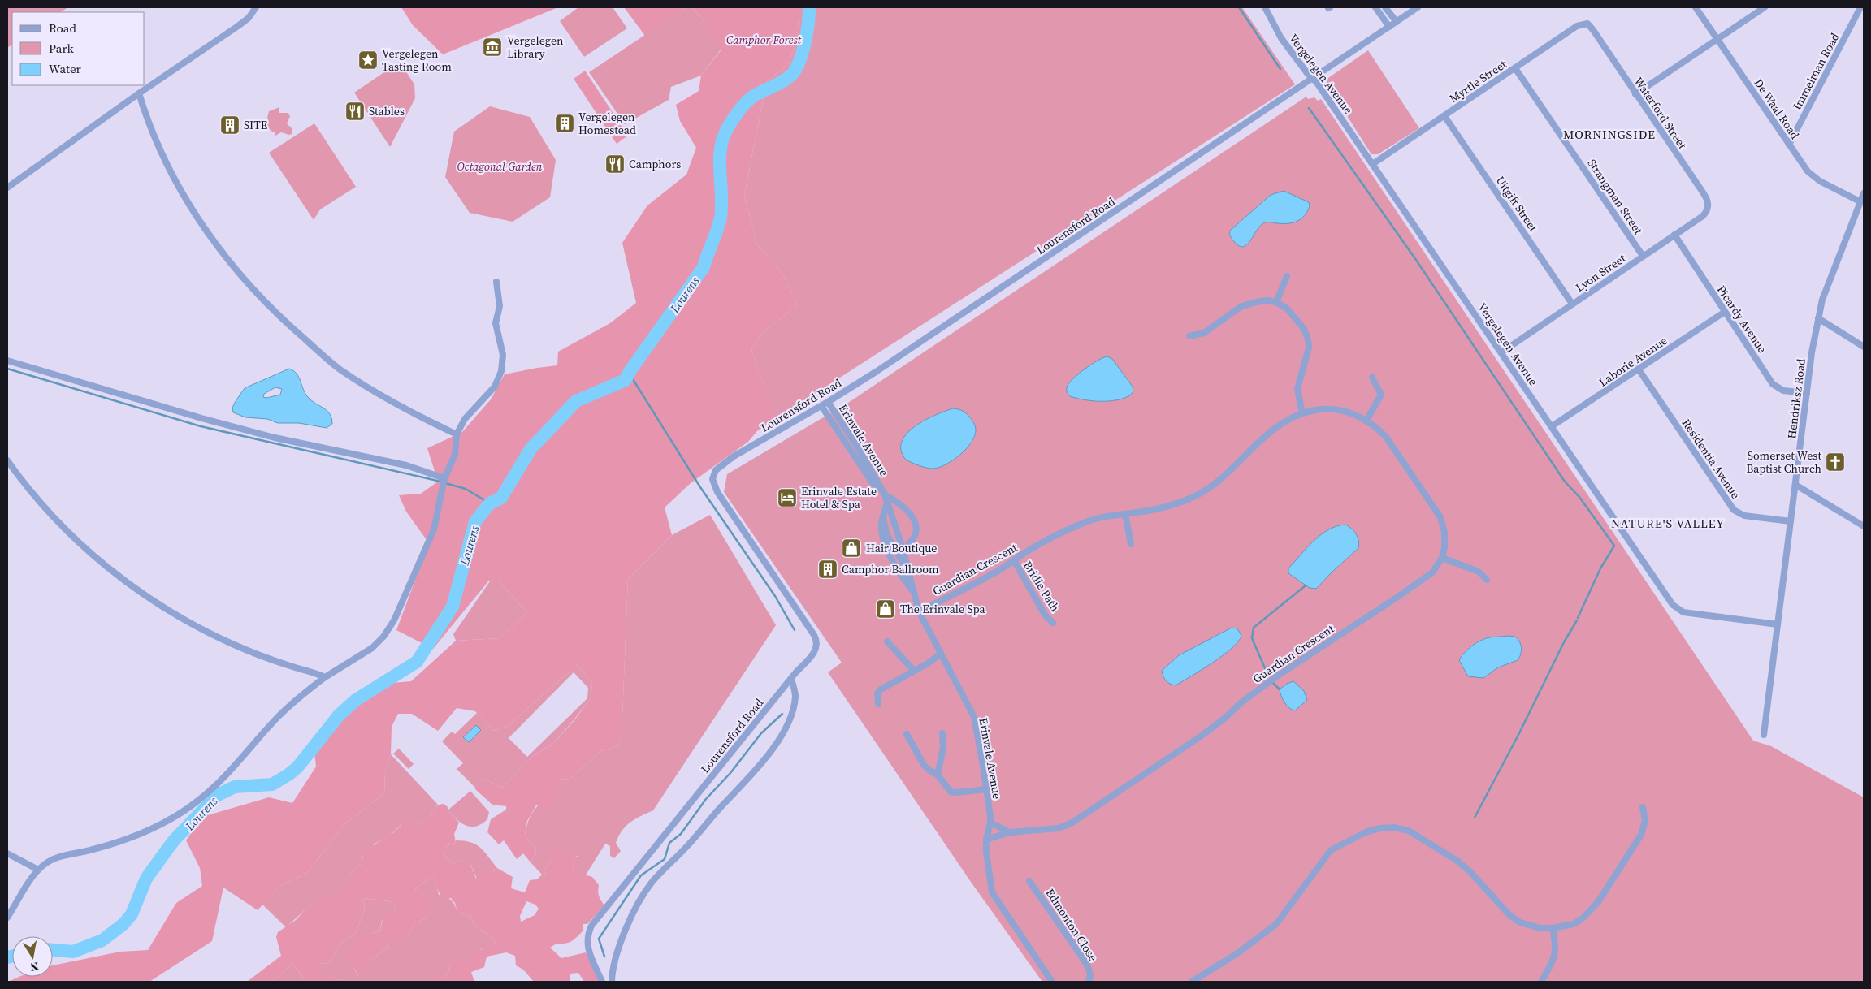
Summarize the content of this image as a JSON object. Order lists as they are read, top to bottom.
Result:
{
  "streets": {
    "street": [
      "Immelman Road",
      "Vergelegen Avenue",
      "Myrtle Street",
      "De Waal Road",
      "Waterford Street",
      "Strangman Street",
      "Uitgift Street",
      "Lourensford Road",
      "Lyon Street",
      "Picardy Avenue",
      "Laborie Avenue",
      "Hendriksz Road",
      "Erinvale Avenue",
      "Residentia Avenue",
      "Guardian Crescent",
      "Bridle Path",
      "Edmonton Close"
    ]
  },
  "crossings": [
    ["Immelman Road", "De Waal Road"],
    ["Vergelegen Avenue", "Myrtle Street"],
    ["Vergelegen Avenue", "Lourensford Road"],
    ["Vergelegen Avenue", "Lyon Street"],
    ["Vergelegen Avenue", "Laborie Avenue"],
    ["Vergelegen Avenue", "Hendriksz Road"],
    ["Myrtle Street", "Waterford Street"],
    ["Myrtle Street", "Strangman Street"],
    ["Myrtle Street", "Uitgift Street"],
    ["De Waal Road", "Hendriksz Road"],
    ["Waterford Street", "Lyon Street"],
    ["Strangman Street", "Lyon Street"],
    ["Uitgift Street", "Lyon Street"],
    ["Lourensford Road", "Erinvale Avenue"],
    ["Lyon Street", "Picardy Avenue"],
    ["Picardy Avenue", "Laborie Avenue"],
    ["Picardy Avenue", "Hendriksz Road"],
    ["Laborie Avenue", "Residentia Avenue"],
    ["Hendriksz Road", "Residentia Avenue"],
    ["Erinvale Avenue", "Guardian Crescent"],
    ["Guardian Crescent", "Bridle Path"]
  ],
  "districts": ["MORNINGSIDE", "NATURE'S VALLEY"],
  "water": ["Lourens"],
  "parks": ["Camphor Forest", "Octagonal Garden"],
  "places": {
    "museum": ["Vergelegen Library"],
    "place": ["Vergelegen Tasting Room"],
    "restaurant": ["Stables", "Camphors"],
    "building": ["Vergelegen Homestead", "SITE", "Camphor Ballroom"],
    "church": ["Somerset West Baptist Church"],
    "hotel": ["Erinvale Estate Hotel & Spa"],
    "shop": ["Hair Boutique", "The Erinvale Spa"]
  },
  "legend": ["Road", "Park", "Water"],
  "north": "bottom"
}
